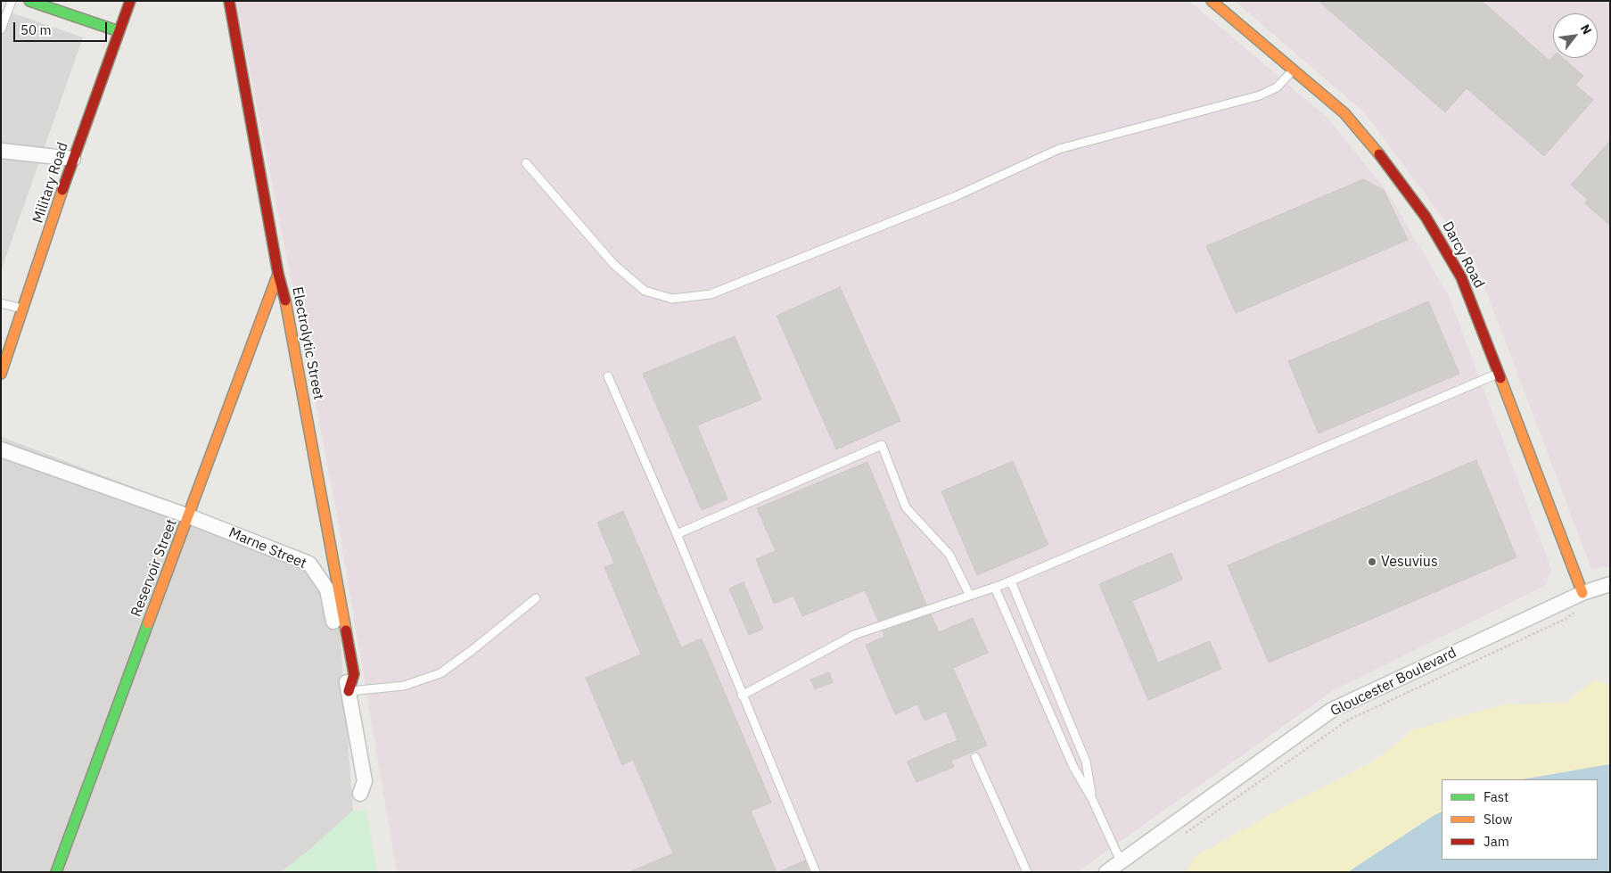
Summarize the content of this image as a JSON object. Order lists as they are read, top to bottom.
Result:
{
  "streets": {
    "street": [
      "Military Road",
      "Darcy Road",
      "Electrolytic Street",
      "Marne Street",
      "Reservoir Street",
      "Gloucester Boulevard"
    ]
  },
  "crossings": [
    ["Darcy Road", "Gloucester Boulevard"],
    ["Electrolytic Street", "Marne Street"],
    ["Electrolytic Street", "Reservoir Street"],
    ["Marne Street", "Reservoir Street"]
  ],
  "places": ["Vesuvius"],
  "legend": ["Fast", "Slow", "Jam"],
  "scale_bar": "50 m",
  "north": "top right"
}
